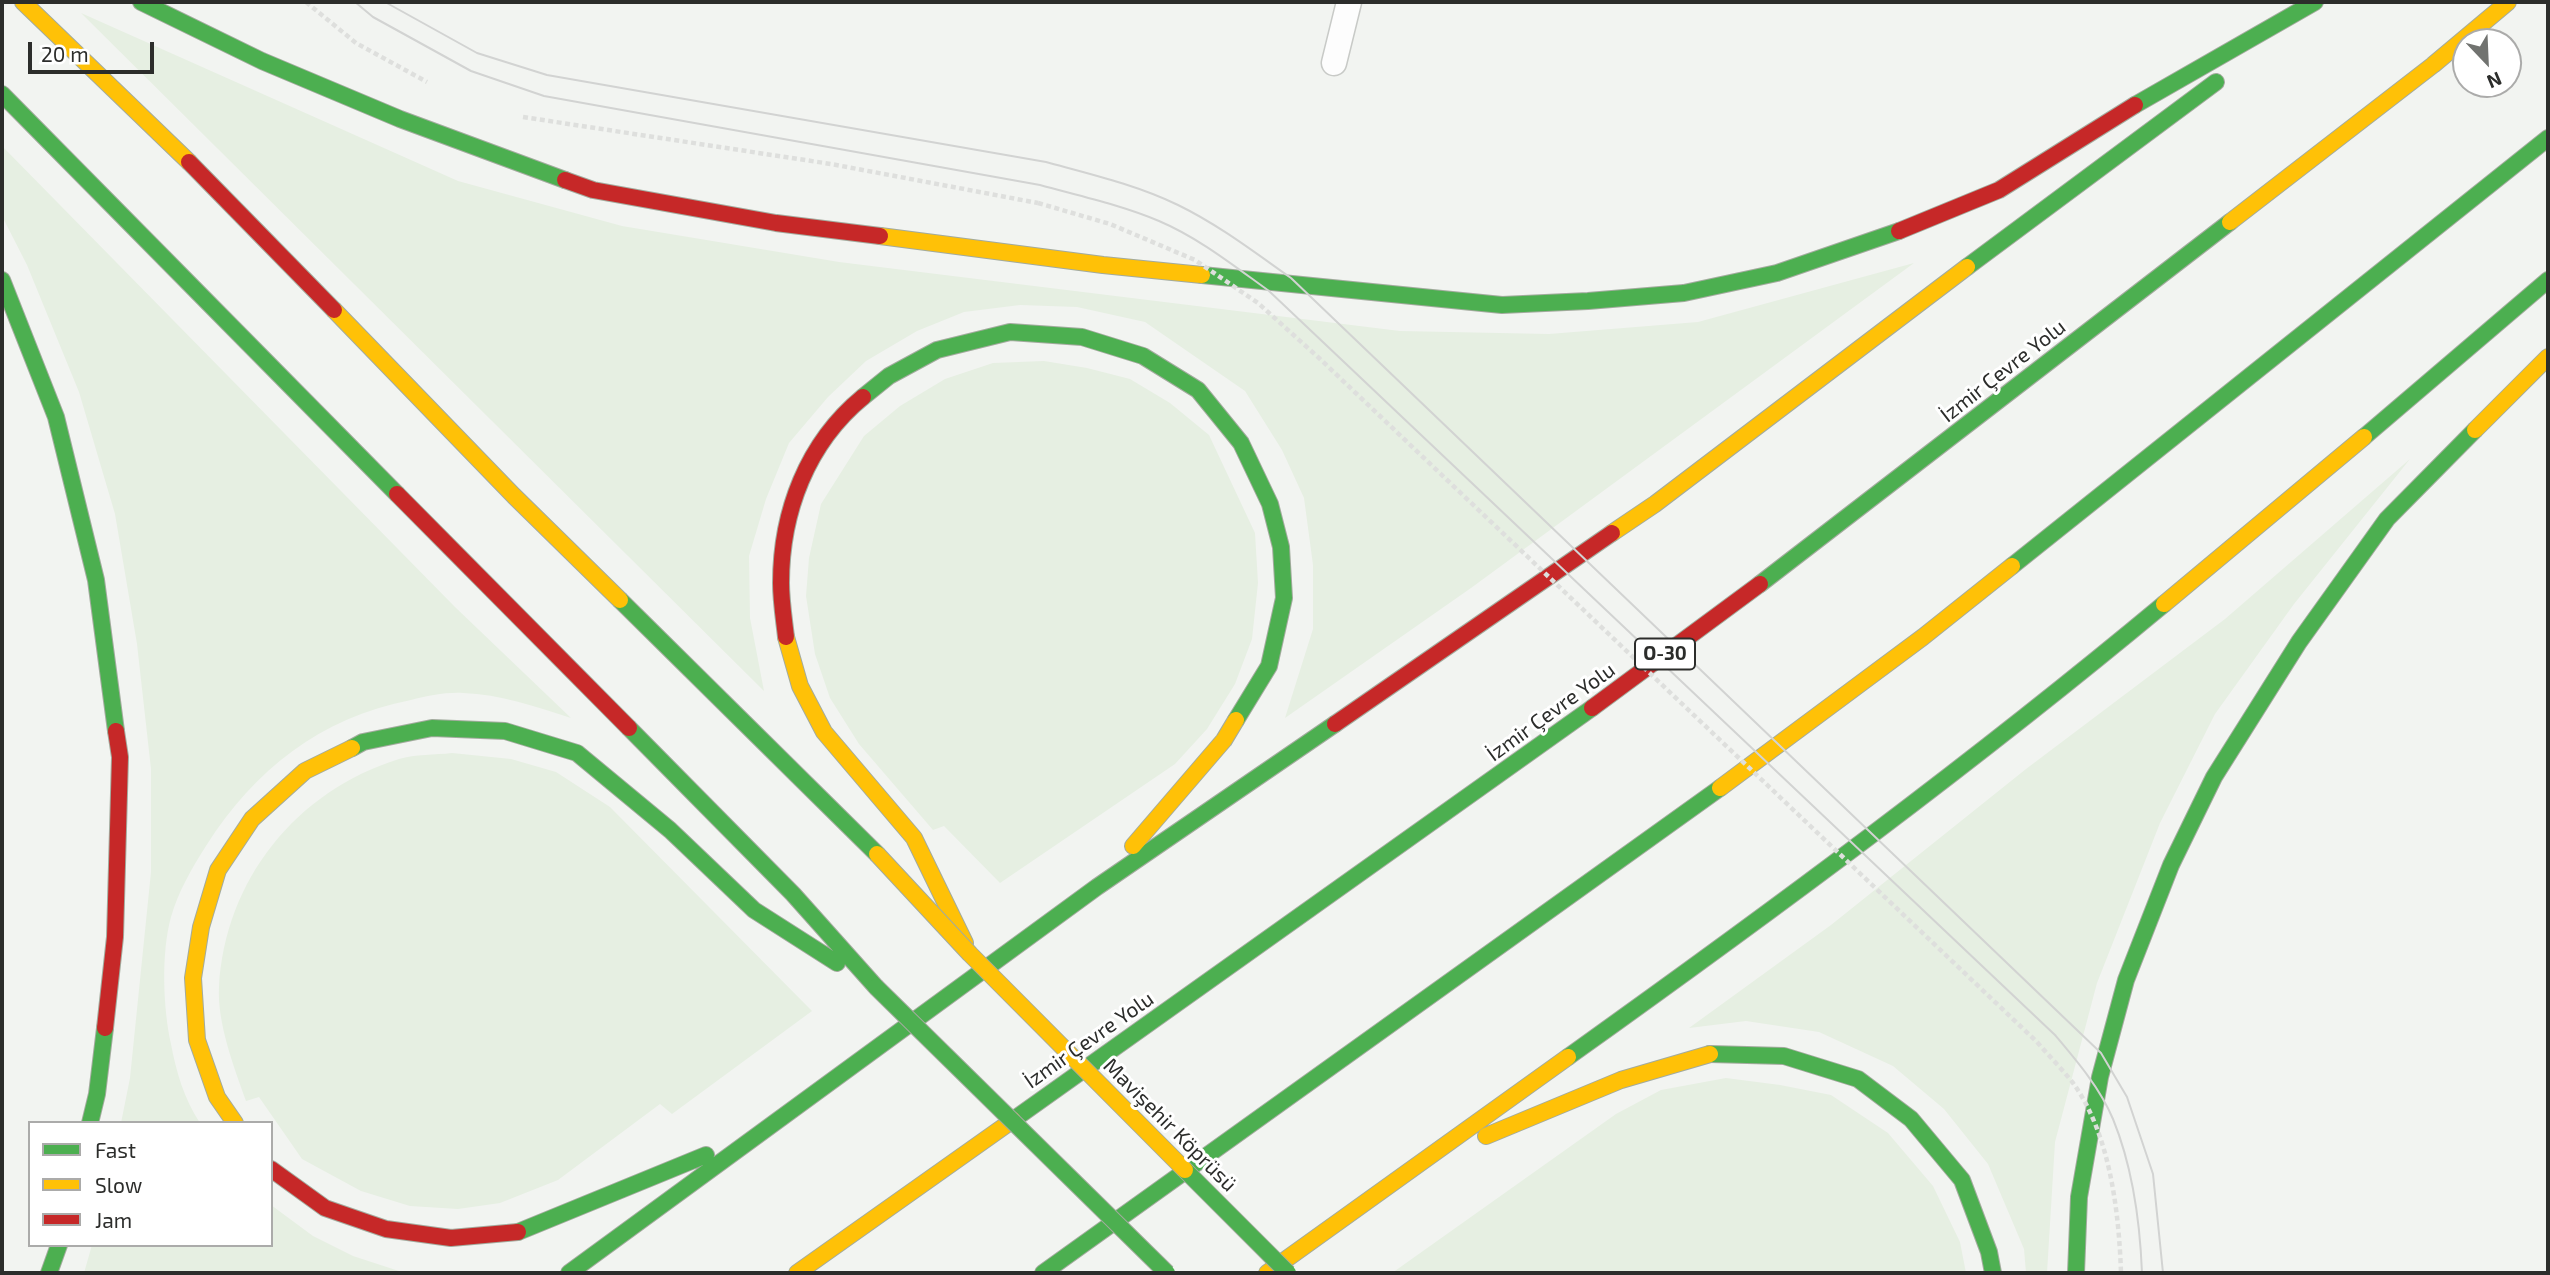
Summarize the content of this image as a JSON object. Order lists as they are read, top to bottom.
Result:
{
  "streets": {
    "main road": ["İzmir Çevre Yolu", "O-30", "Mavişehir Köprüsü"]
  },
  "legend": ["Fast", "Slow", "Jam"],
  "scale_bar": "20 m",
  "north": "bottom right"
}
